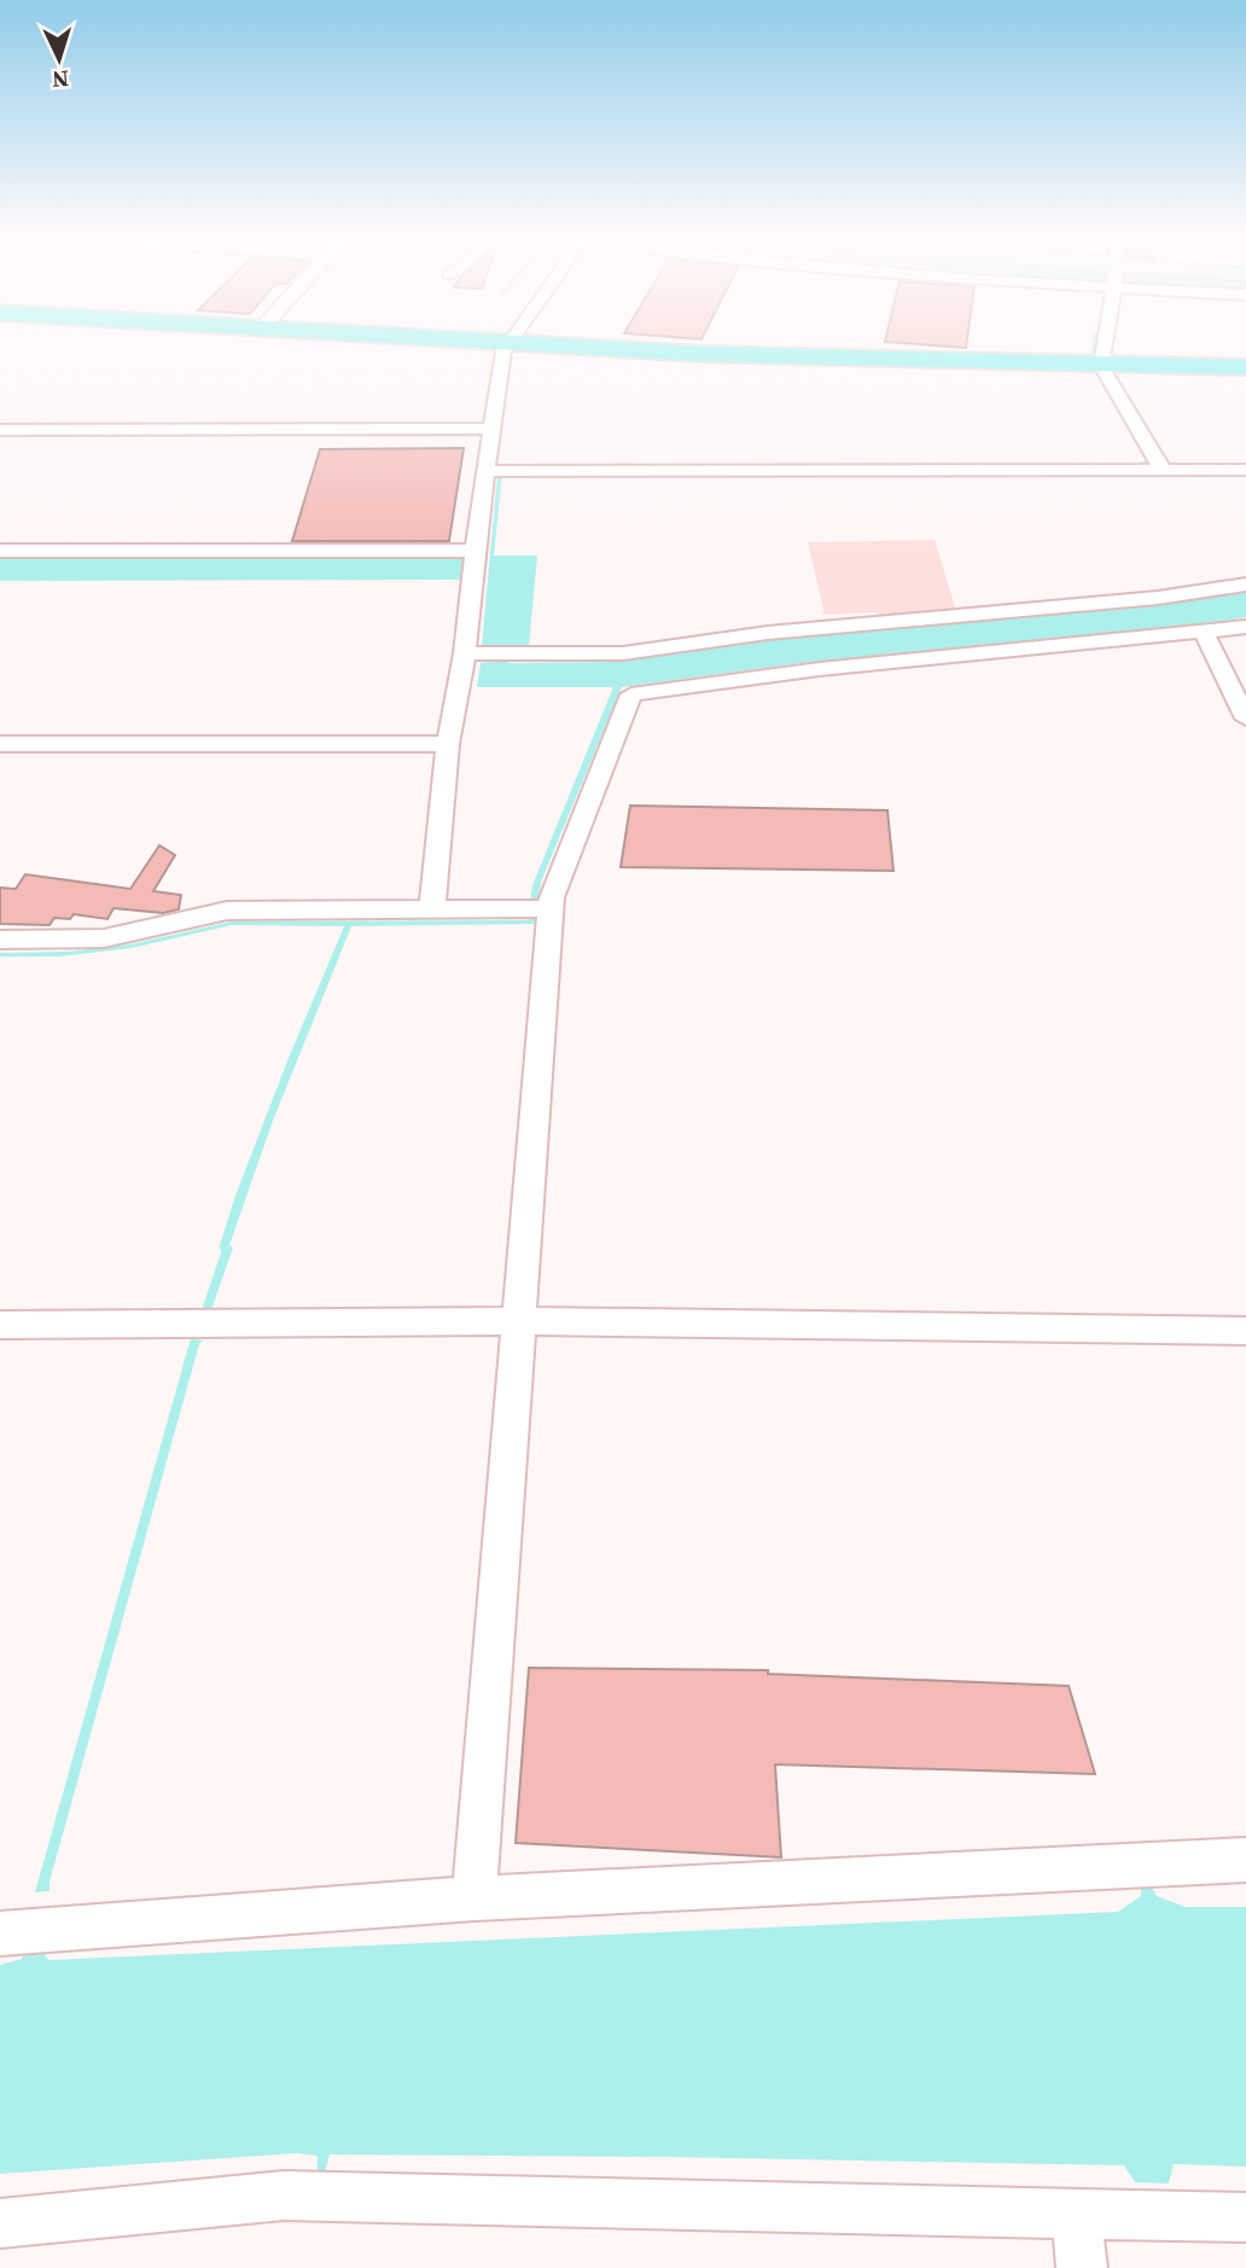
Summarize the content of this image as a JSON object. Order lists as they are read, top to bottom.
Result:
{
  "north": "bottom"
}
